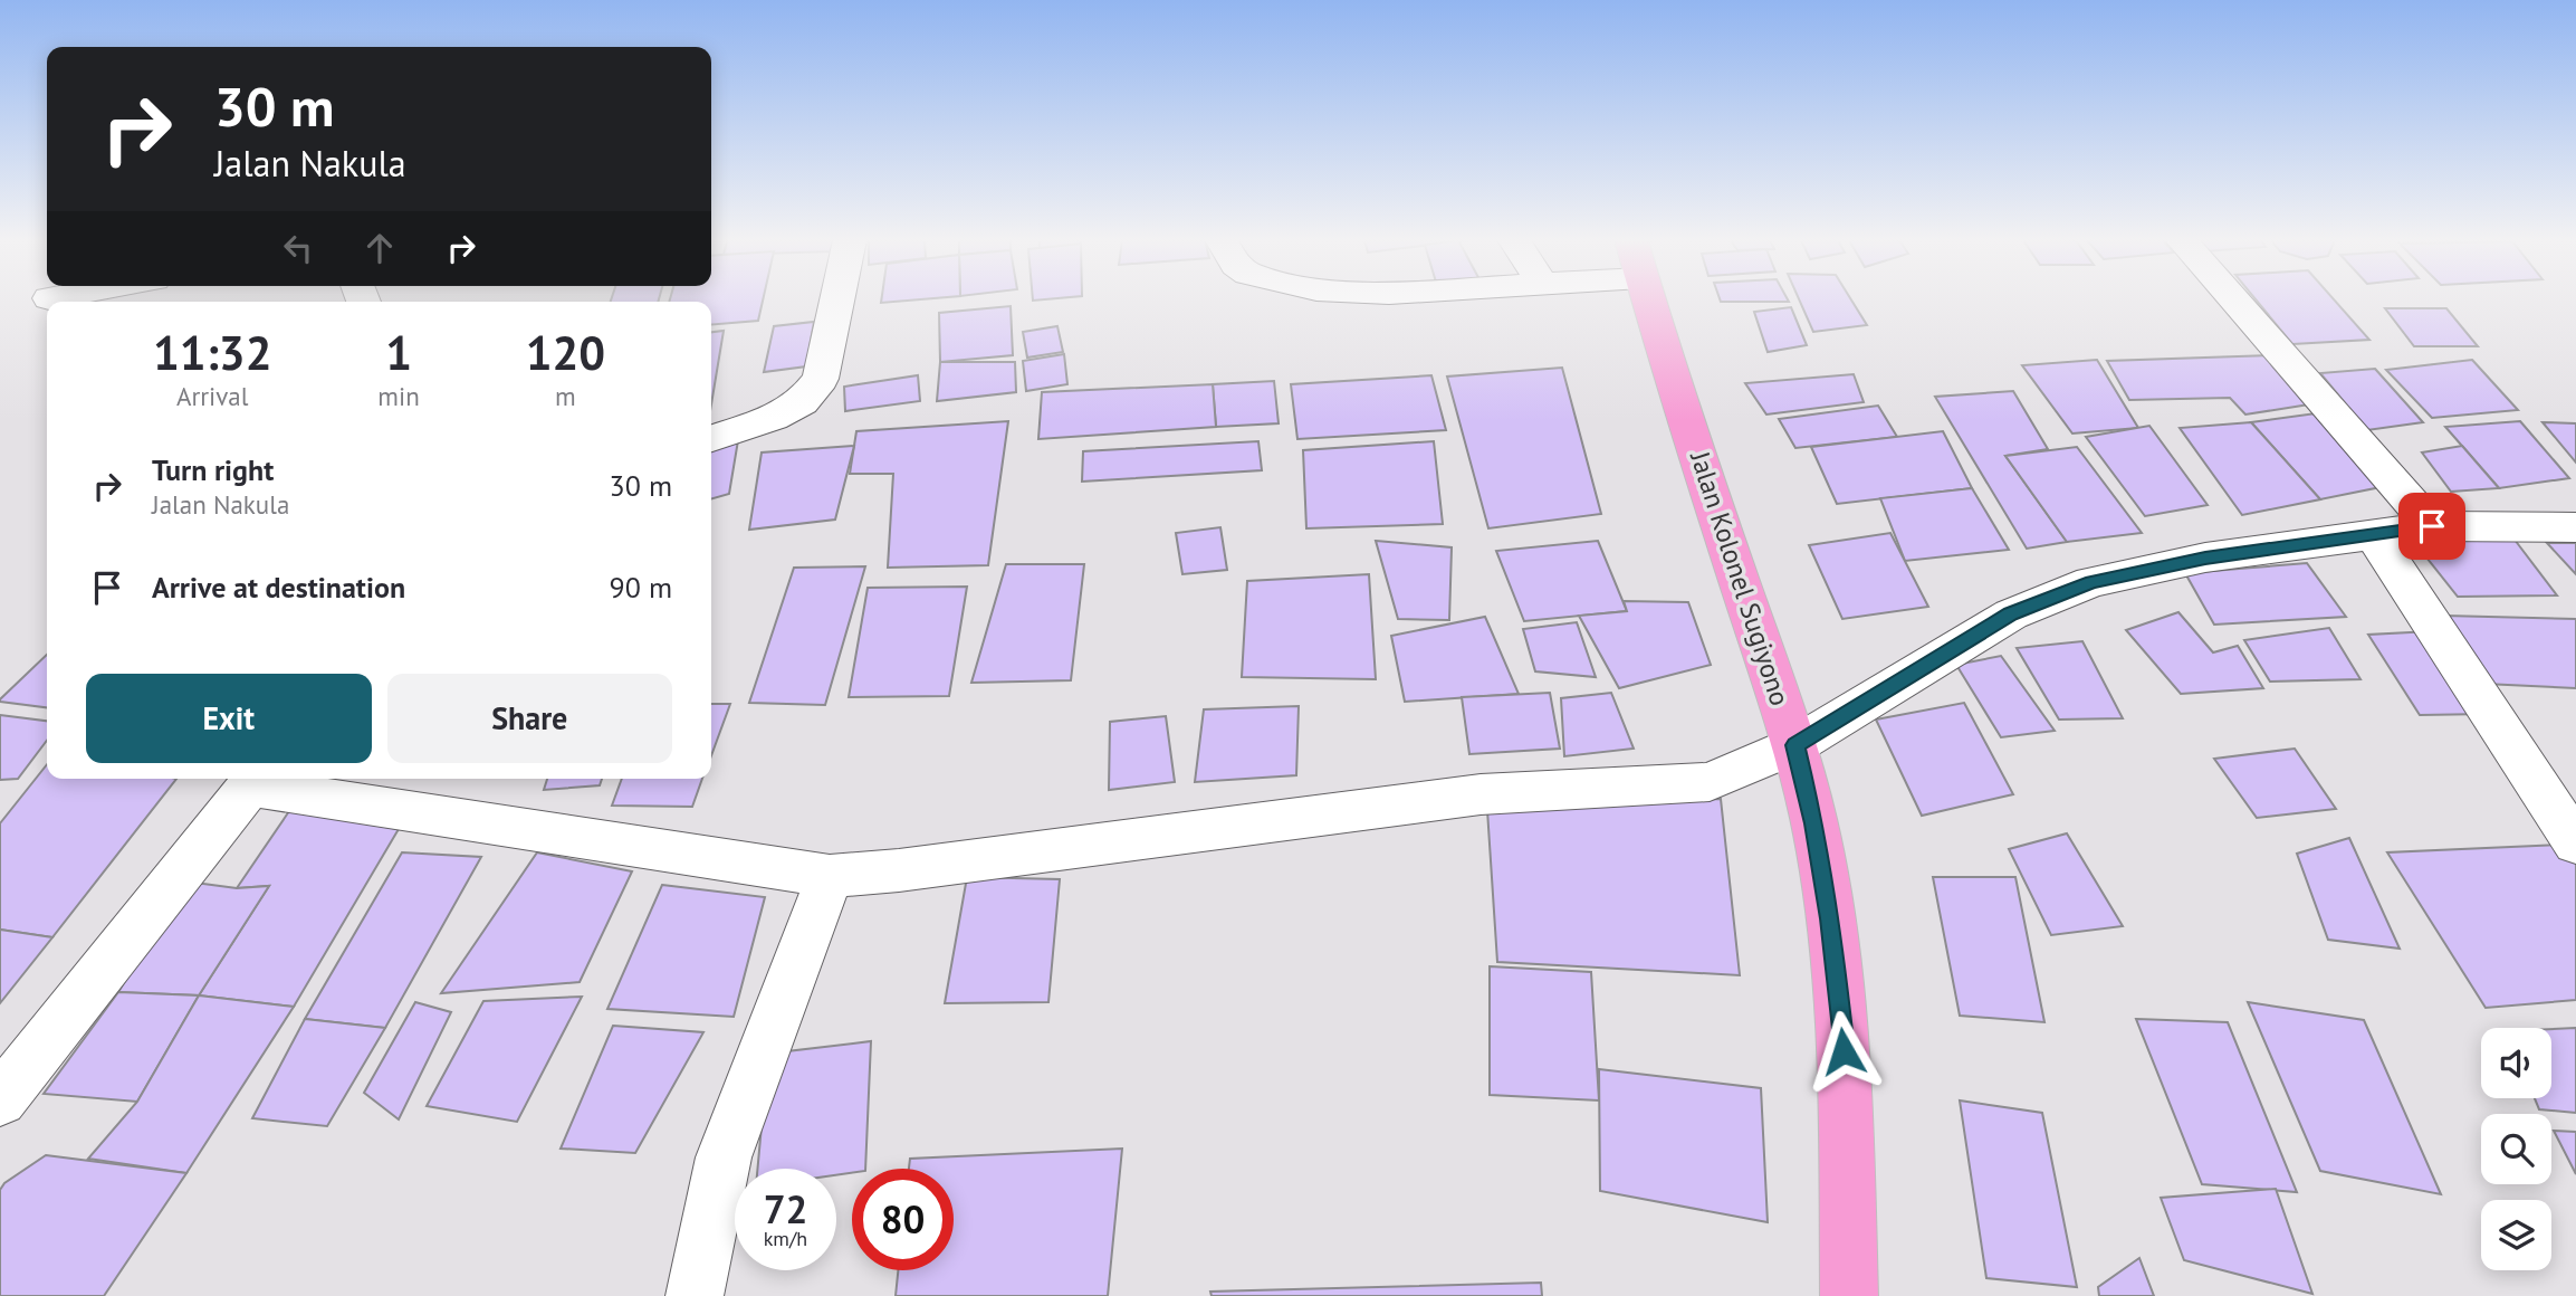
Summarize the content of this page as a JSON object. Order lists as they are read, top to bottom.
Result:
{
  "streets": {
    "highway": ["Jalan Kolonel Sugiyono"]
  },
  "page": {
    "turn": ["30 m", "Jalan Nakula"],
    "eta": [
      "11:32",
      "Arrival",
      "1",
      "min",
      "120",
      "m"
    ],
    "list": [
      {
        "name": "Turn right",
        "note": "Jalan Nakula",
        "value": "30 m"
      },
      {
        "name": "Arrive at destination",
        "value": "90 m"
      }
    ],
    "buttons": ["Exit", "Share"],
    "speed": "72 km/h",
    "limit": "80"
  }
}
